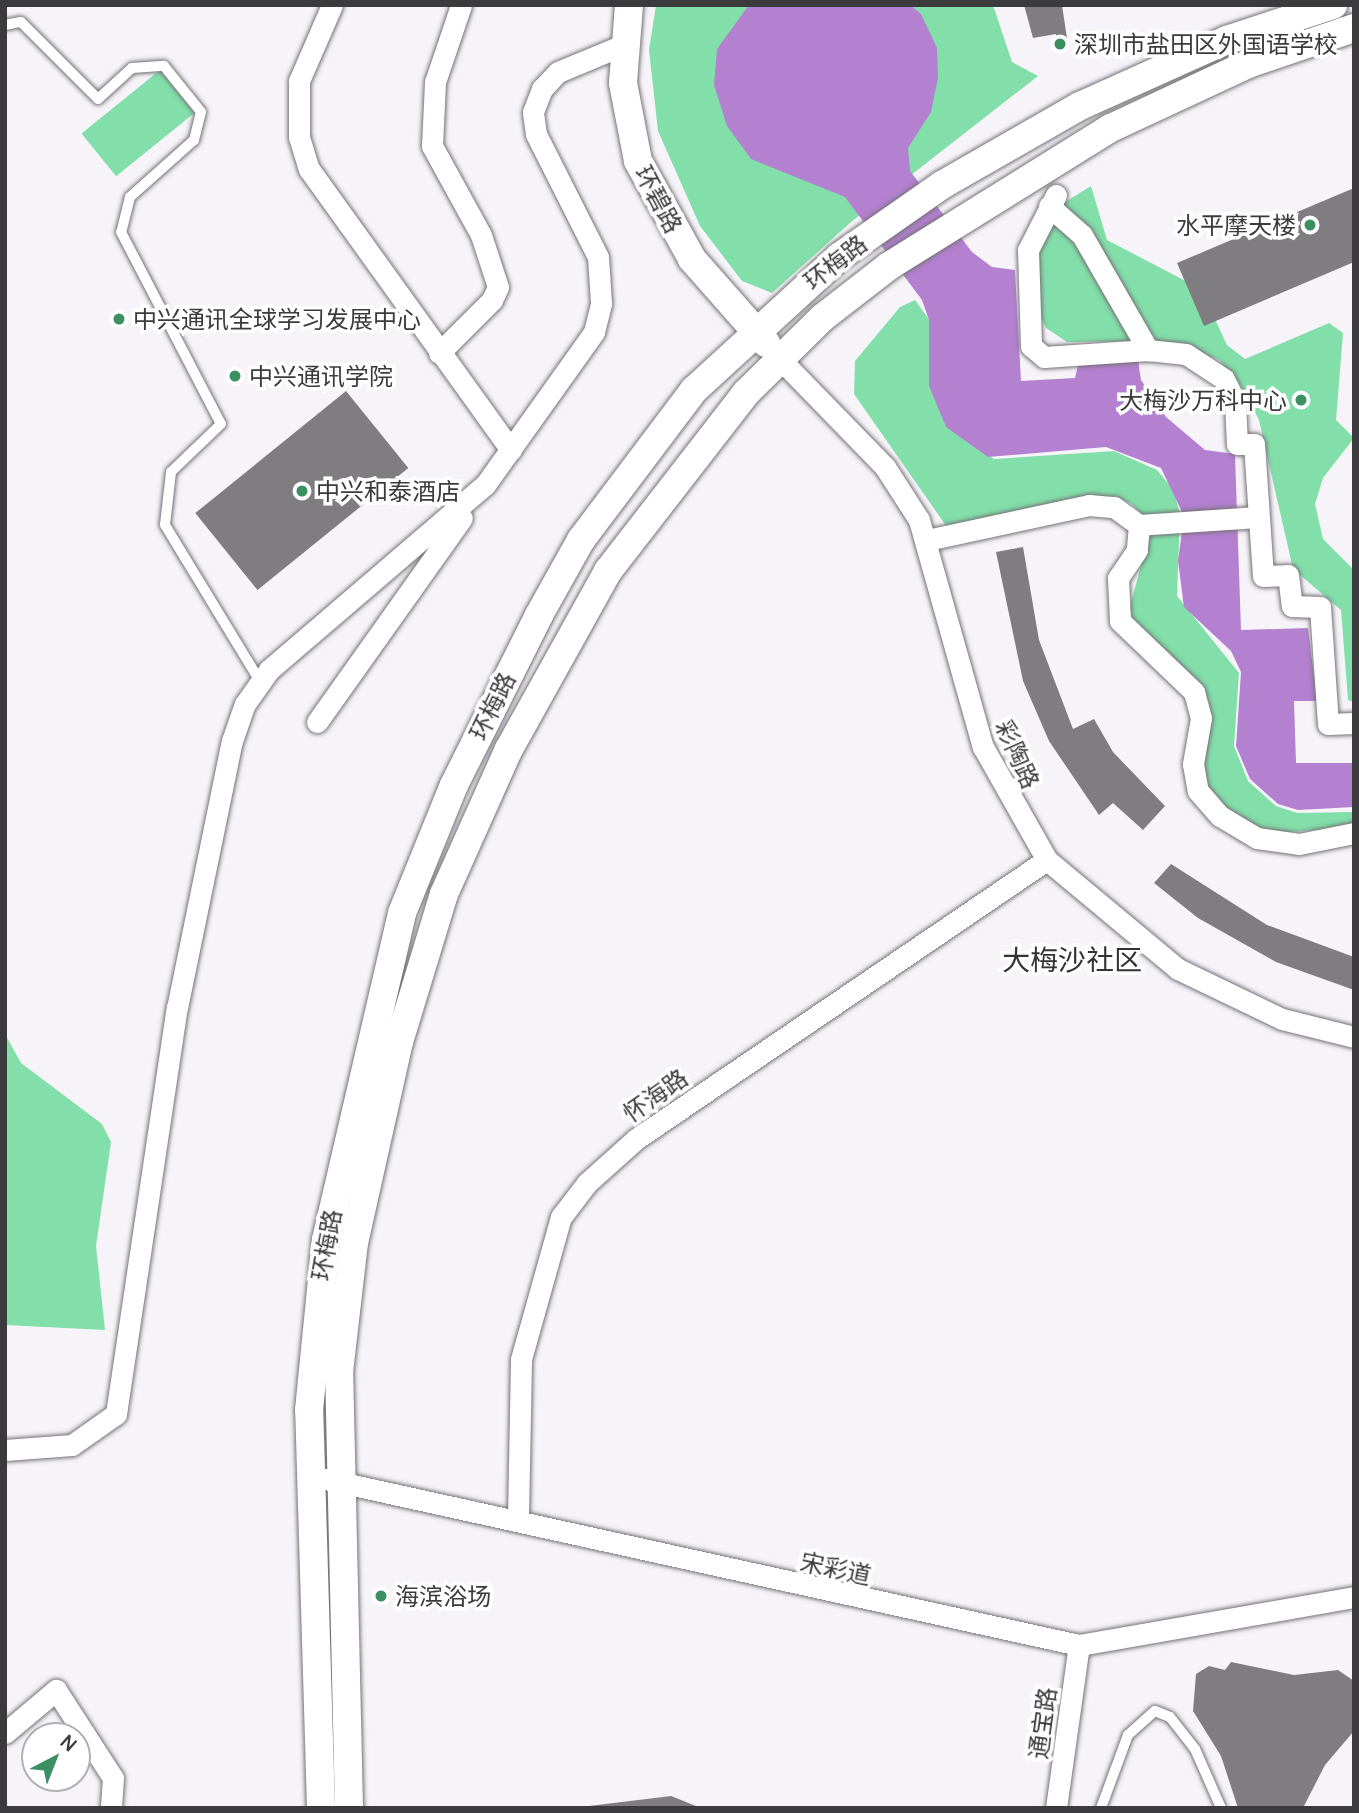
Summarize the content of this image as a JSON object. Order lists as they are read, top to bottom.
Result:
{
  "streets": {
    "main road": ["环碧路", "环梅路"],
    "street": [
      "彩陶路",
      "怀海路",
      "宋彩道",
      "通宝路"
    ]
  },
  "crossings": [
    ["环碧路", "环梅路"],
    ["环碧路", "彩陶路"],
    ["环梅路", "彩陶路"],
    ["环梅路", "宋彩道"],
    ["彩陶路", "怀海路"],
    ["怀海路", "宋彩道"],
    ["宋彩道", "通宝路"]
  ],
  "districts": ["大梅沙社区"],
  "places": [
    "深圳市盐田区外国语学校",
    "水平摩天楼",
    "中兴通讯全球学习发展中心",
    "中兴通讯学院",
    "大梅沙万科中心",
    "中兴和泰酒店",
    "海滨浴场"
  ],
  "north": "top right"
}
